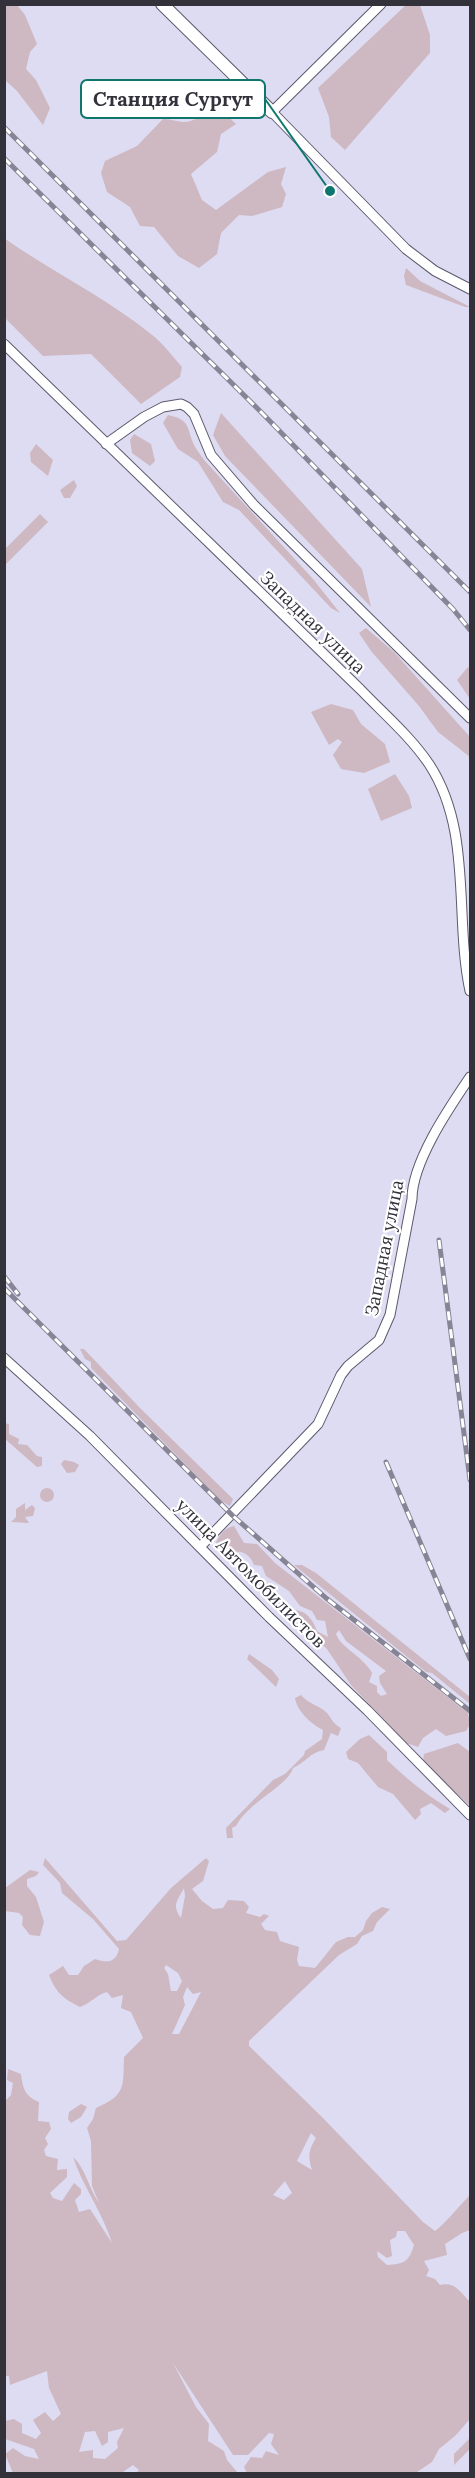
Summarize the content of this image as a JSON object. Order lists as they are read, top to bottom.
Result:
{
  "streets": {
    "street": ["Западная улица", "улица Автомобилистов"]
  },
  "crossings": [
    ["Западная улица", "улица Автомобилистов"]
  ],
  "places": ["Станция Сургут"]
}
